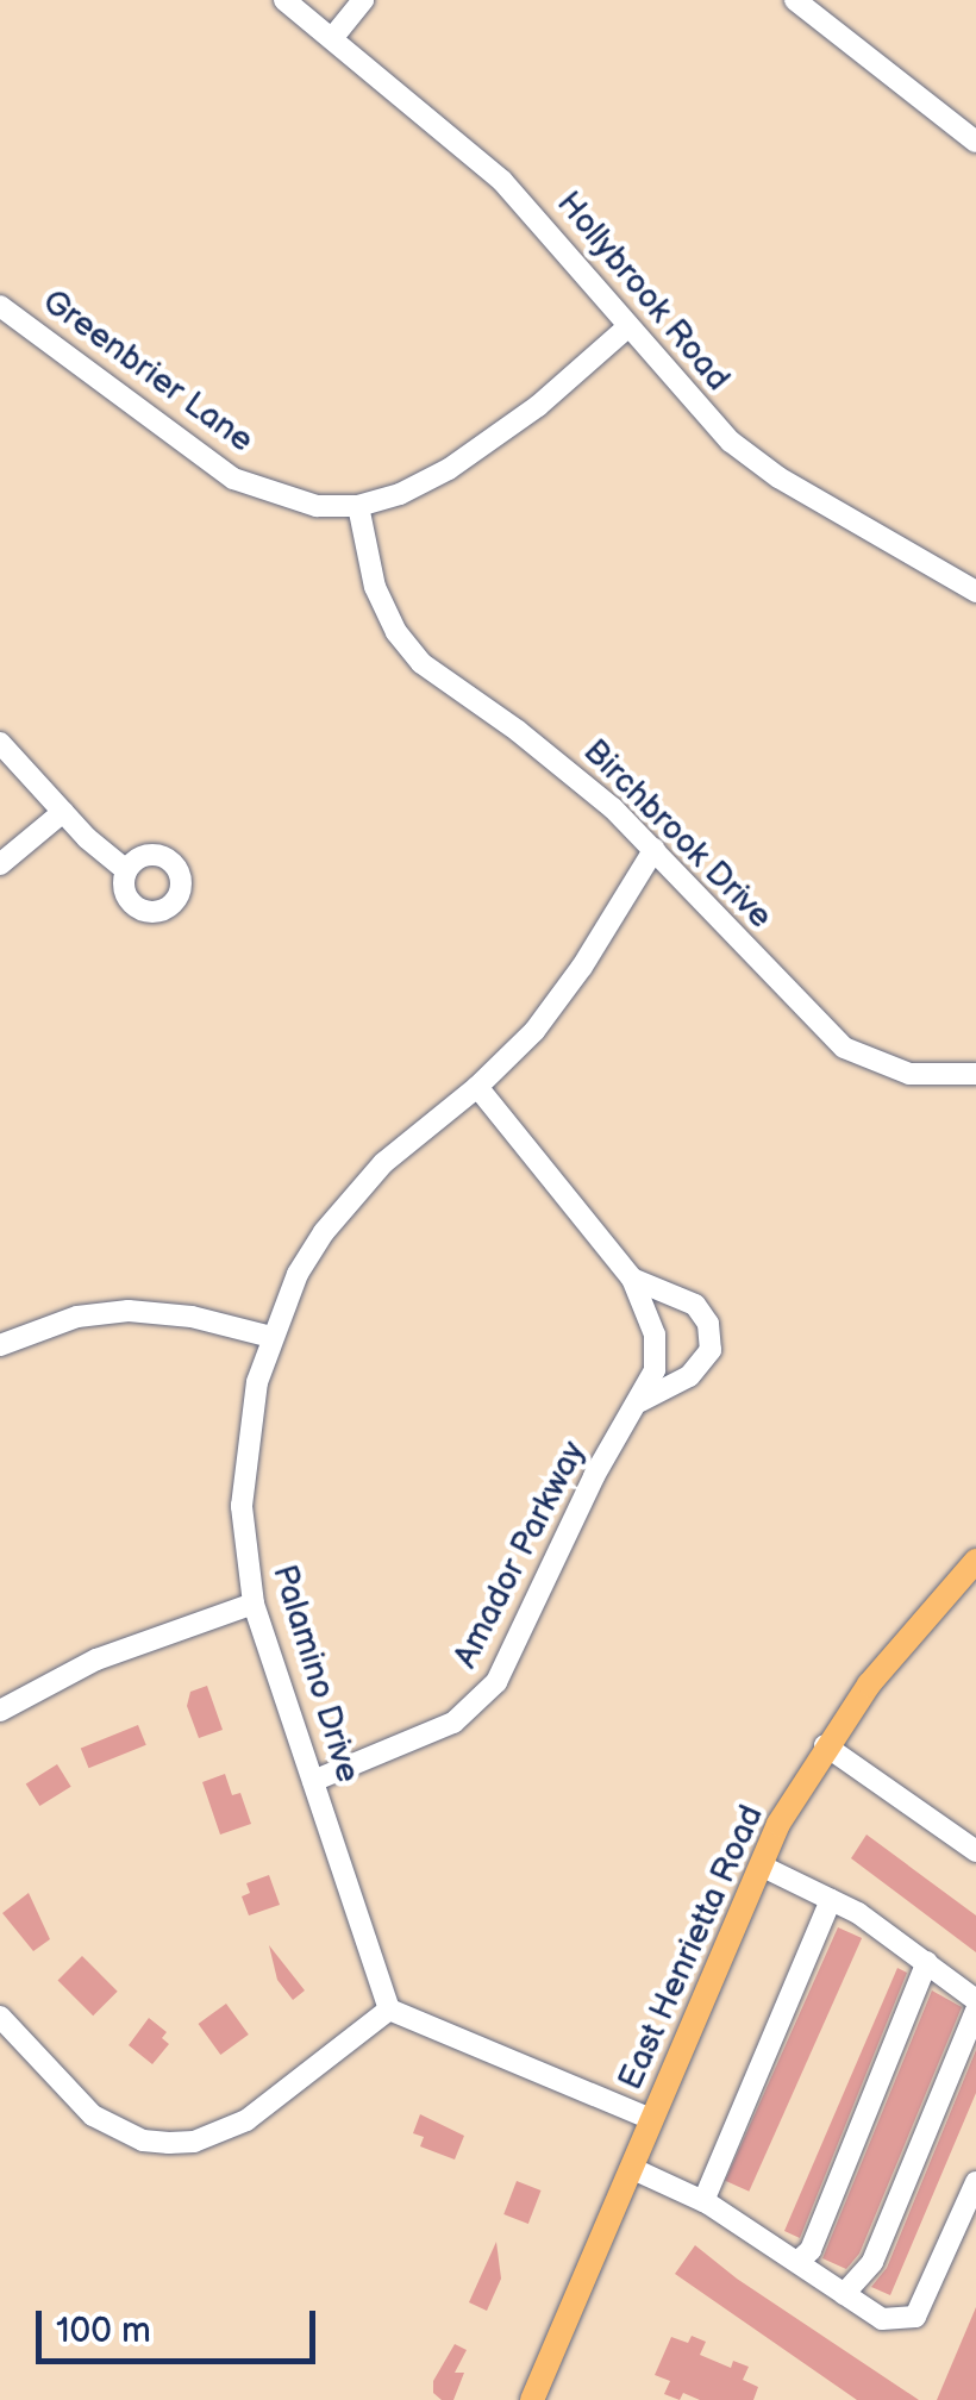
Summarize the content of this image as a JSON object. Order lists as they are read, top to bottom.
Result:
{
  "streets": {
    "main road": ["East Henrietta Road"],
    "street": [
      "Hollybrook Road",
      "Greenbrier Lane",
      "Birchbrook Drive",
      "Amador Parkway",
      "Palamino Drive"
    ]
  },
  "crossings": [
    ["Hollybrook Road", "Greenbrier Lane"],
    ["Greenbrier Lane", "Birchbrook Drive"],
    ["Birchbrook Drive", "Palamino Drive"],
    ["Amador Parkway", "Palamino Drive"]
  ],
  "scale_bar": "100 m"
}
